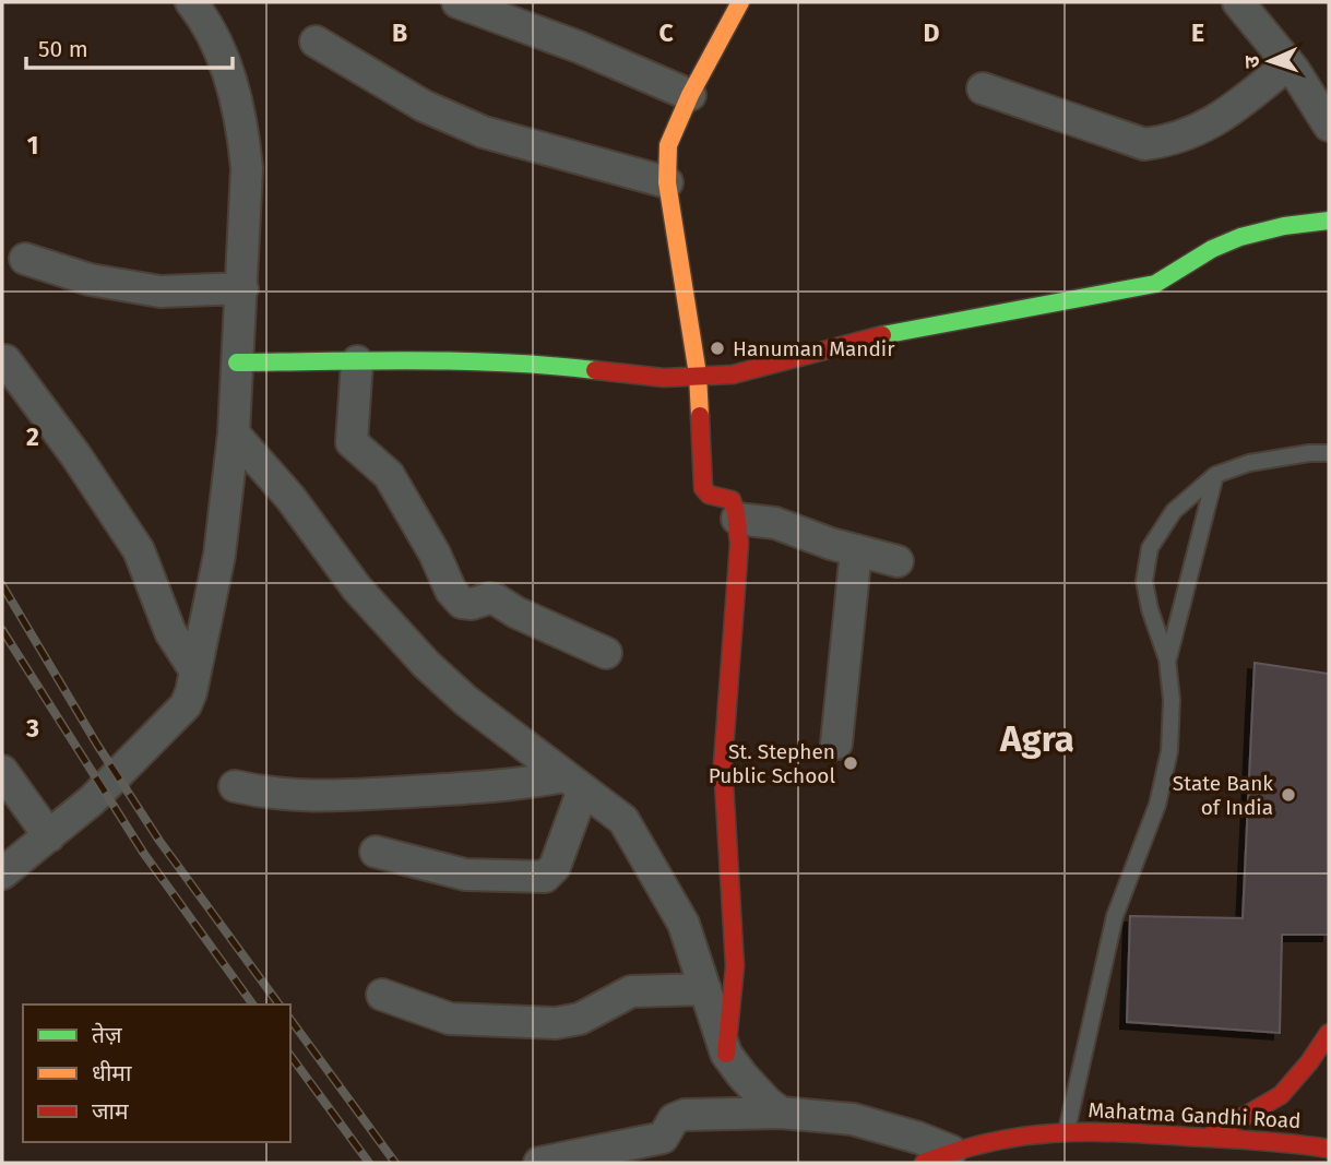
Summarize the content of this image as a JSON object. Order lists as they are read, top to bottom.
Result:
{
  "streets": {
    "main road": ["Mahatma Gandhi Road"]
  },
  "districts": ["Agra"],
  "places": ["Hanuman Mandir", "St. Stephen Public School", "State Bank of India"],
  "legend": ["तेज़", "धीमा", "जाम"],
  "scale_bar": "50 m",
  "north": "left",
  "grid": {
    "columns": [
      "B",
      "C",
      "D",
      "E"
    ],
    "rows": ["1", "2", "3"]
  }
}
